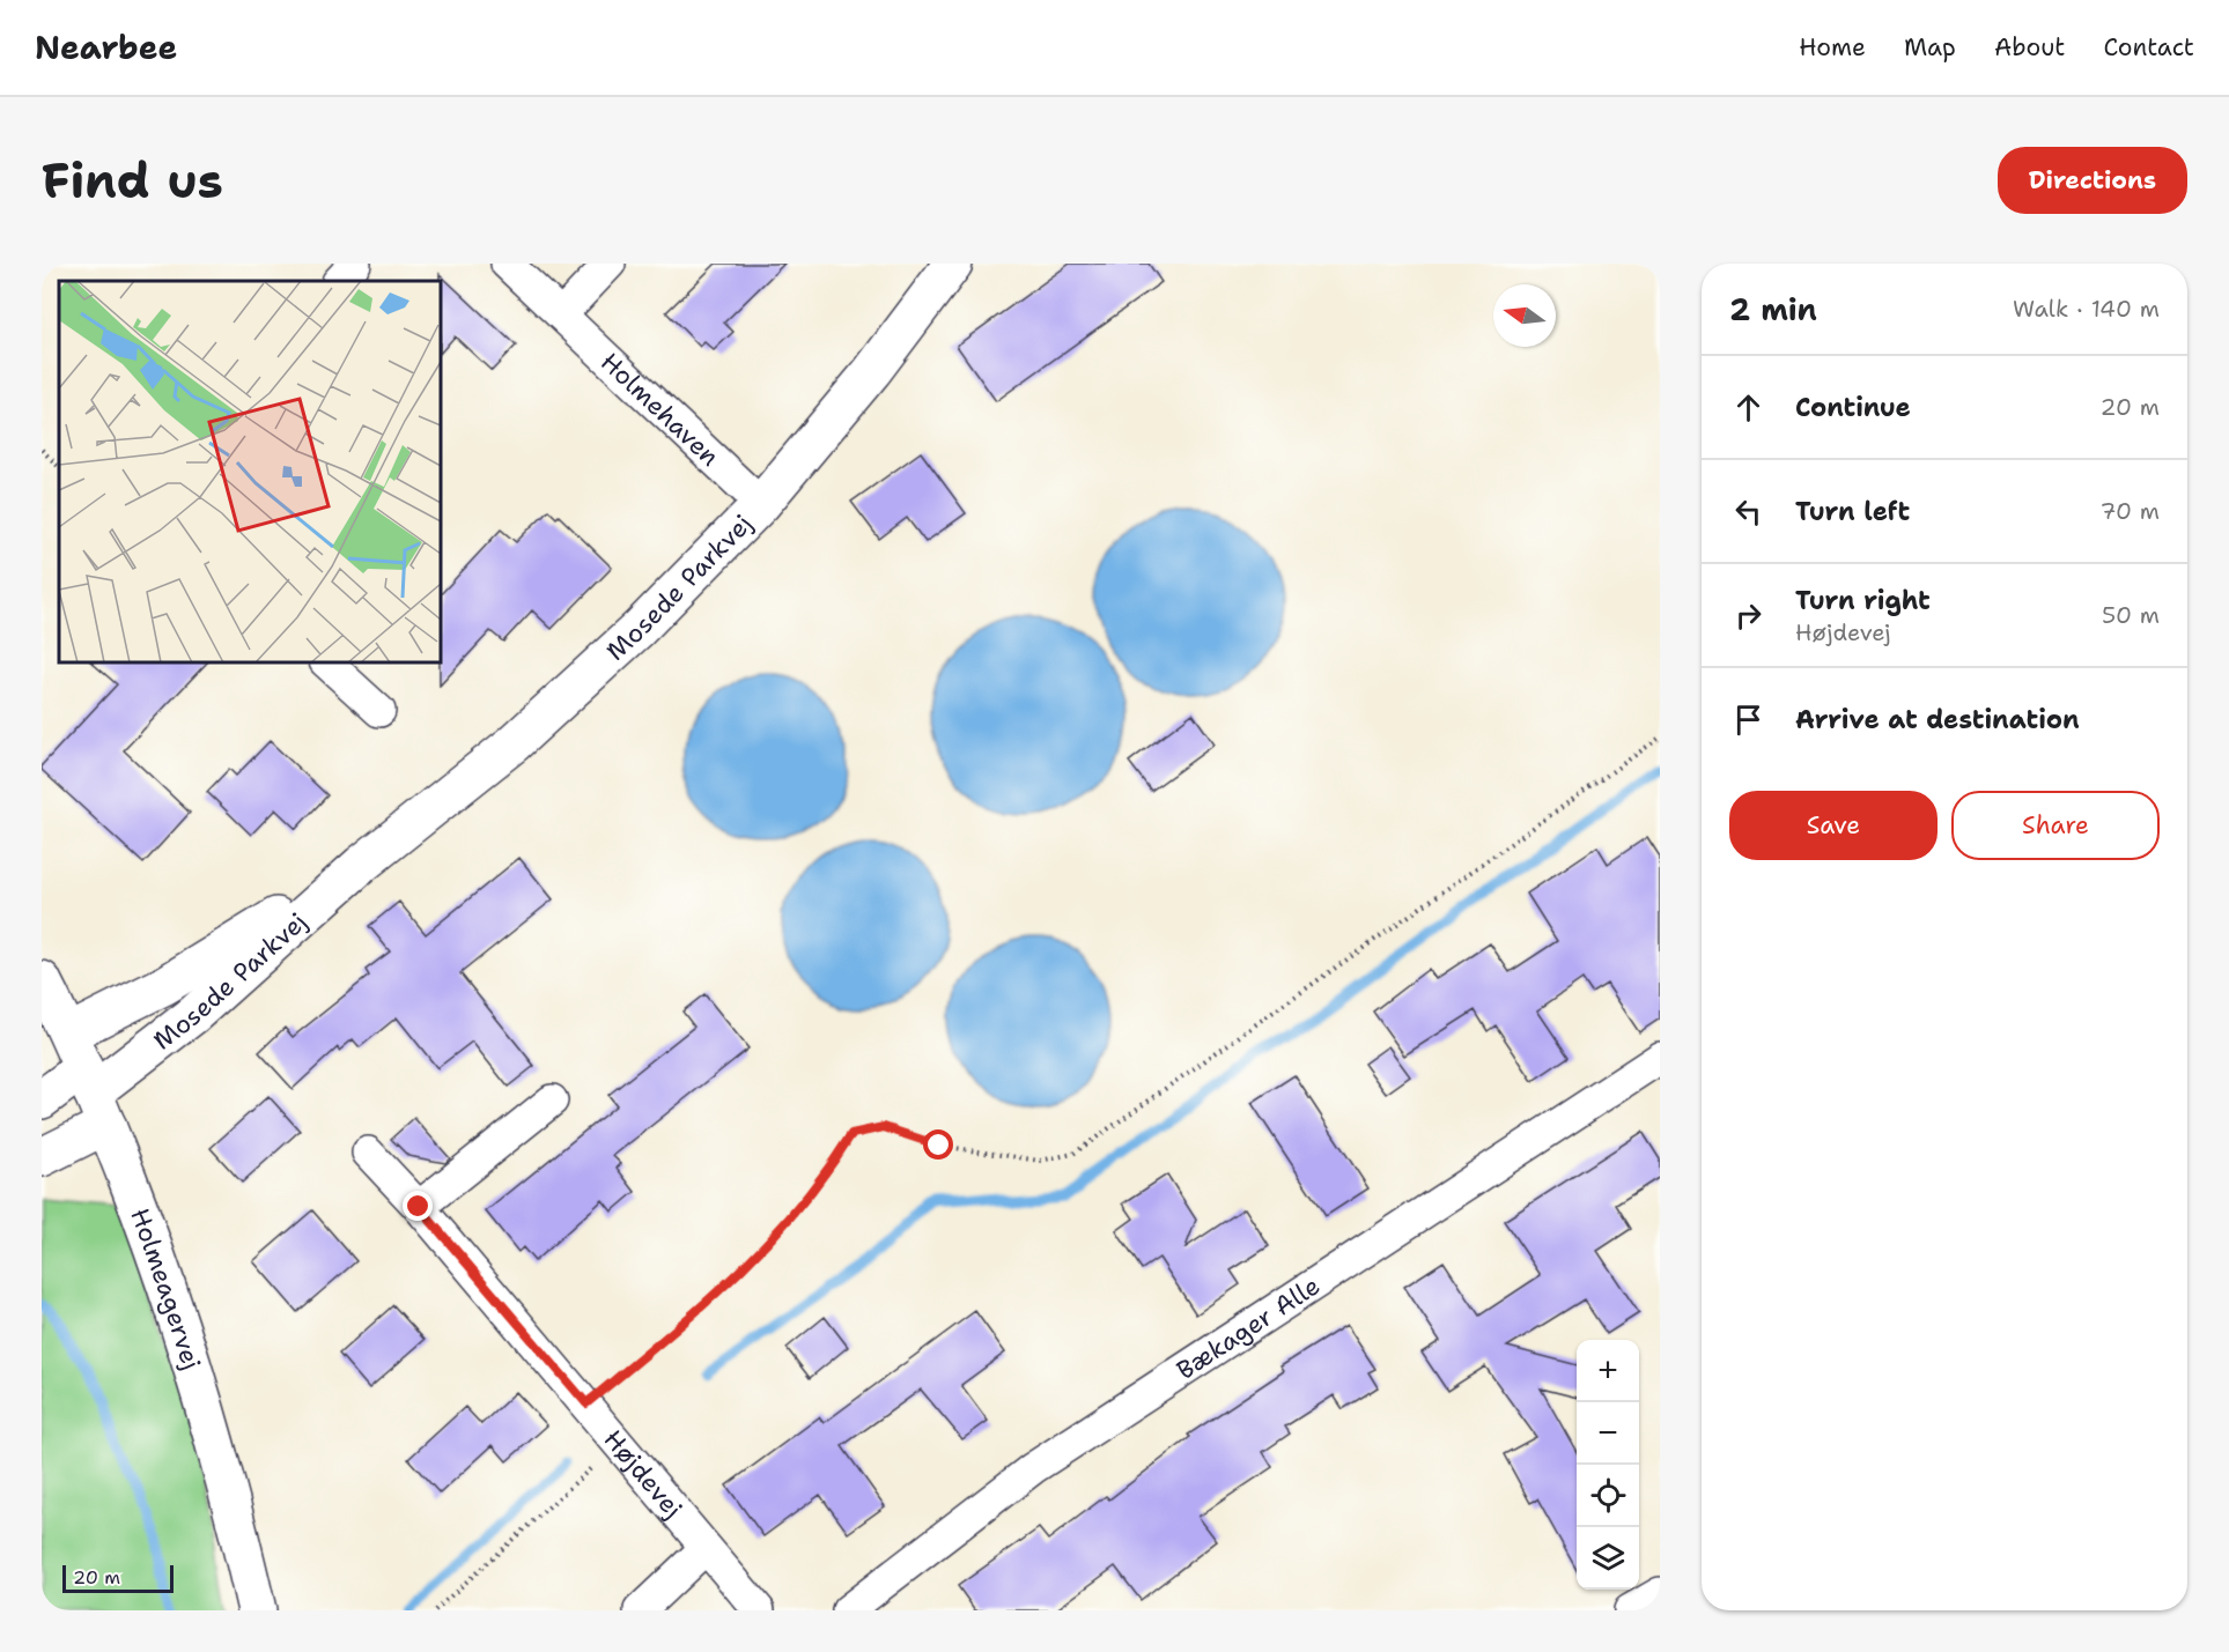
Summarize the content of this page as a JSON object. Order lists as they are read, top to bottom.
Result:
{
  "streets": {
    "street": [
      "Holmehaven",
      "Mosede Parkvej",
      "Holmeagervej",
      "Bækager Alle",
      "Højdevej"
    ]
  },
  "crossings": [
    ["Holmehaven", "Mosede Parkvej"],
    ["Mosede Parkvej", "Holmeagervej"]
  ],
  "scale_bar": "20 m",
  "north": "left",
  "page": {
    "header": "Nearbee",
    "nav": [
      "Home",
      "Map",
      "About",
      "Contact"
    ],
    "buttons": [
      "Directions",
      ["Save", "Share"]
    ],
    "title": "Find us",
    "heading": ["2 min", "Walk · 140 m"],
    "list": [
      ["Continue", "20 m"],
      ["Turn left", "70 m"],
      ["Turn right", "Højdevej", "50 m"],
      "Arrive at destination"
    ],
    "map_buttons": ["+", "−"],
    "scale": "20 m"
  }
}
